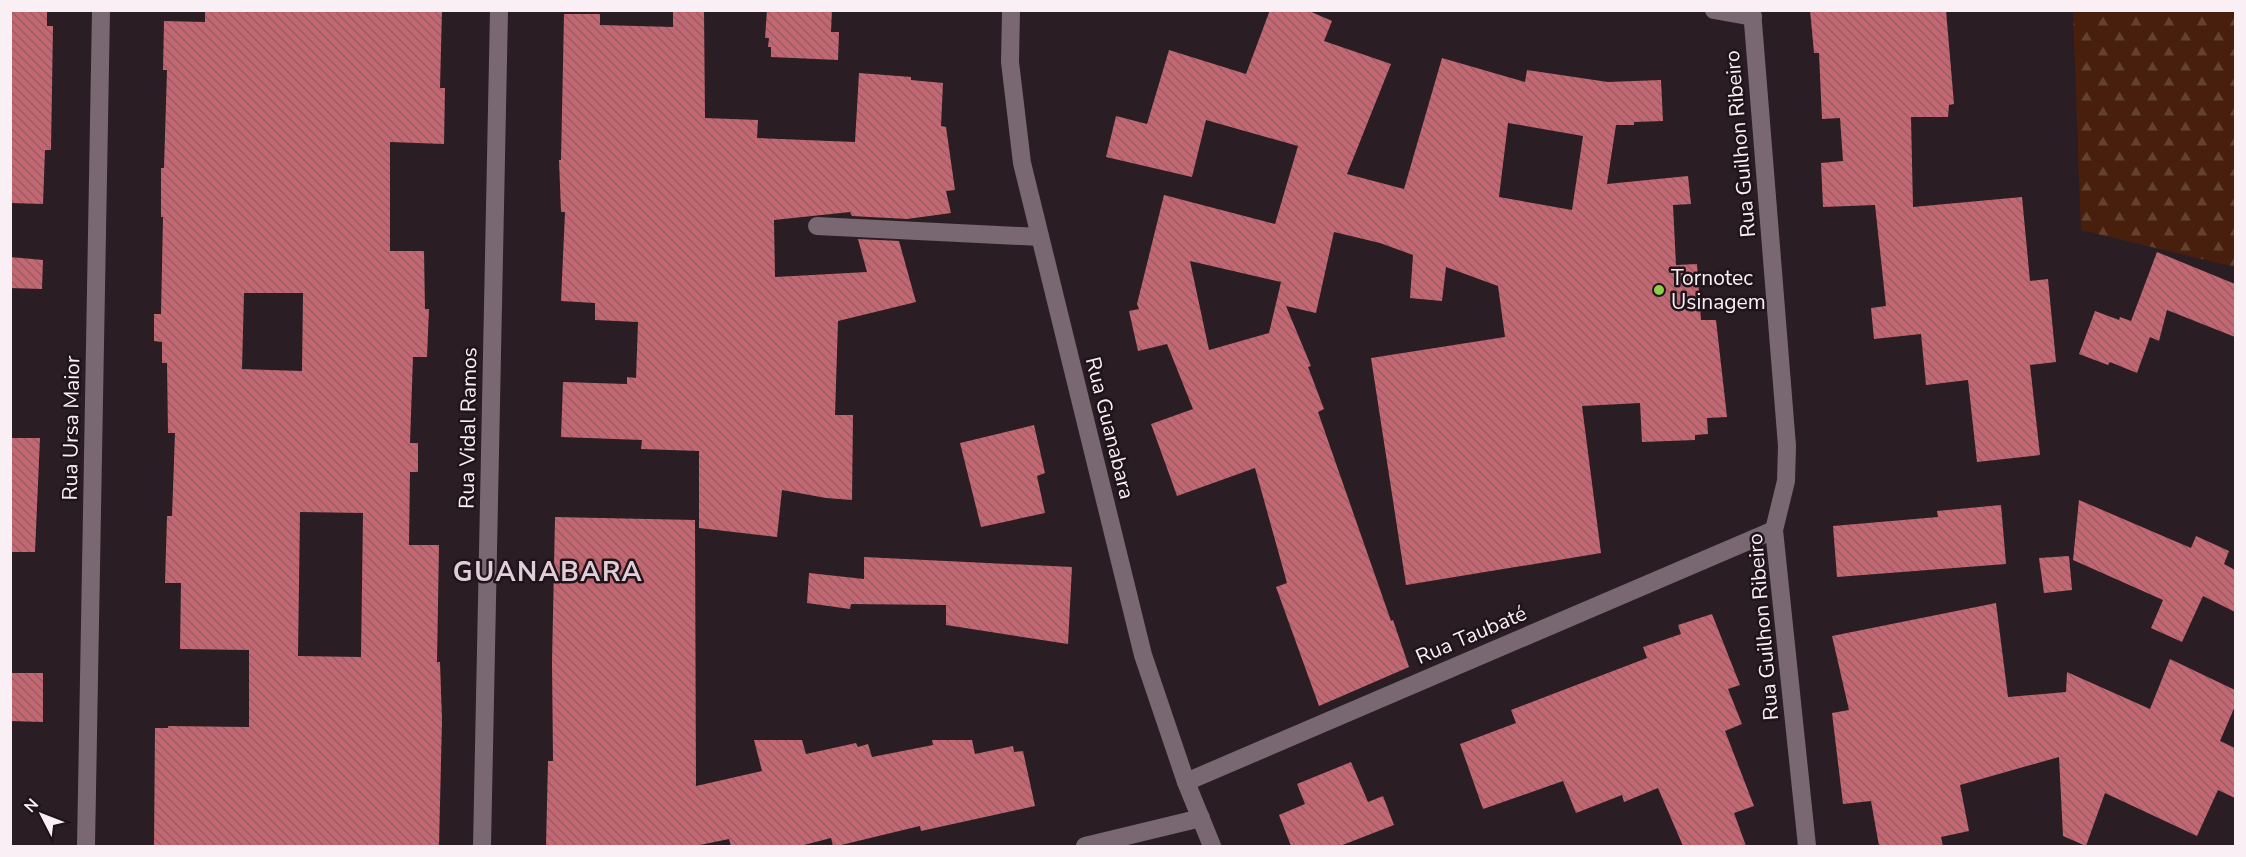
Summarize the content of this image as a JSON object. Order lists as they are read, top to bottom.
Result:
{
  "streets": {
    "street": [
      "Rua Guilhon Ribeiro",
      "Rua Ursa Maior",
      "Rua Vidal Ramos",
      "Rua Guanabara",
      "Rua Taubaté"
    ]
  },
  "crossings": [
    ["Rua Guilhon Ribeiro", "Rua Taubaté"],
    ["Rua Guanabara", "Rua Taubaté"]
  ],
  "districts": ["GUANABARA"],
  "places": ["Tornotec Usinagem"],
  "north": "top left"
}
